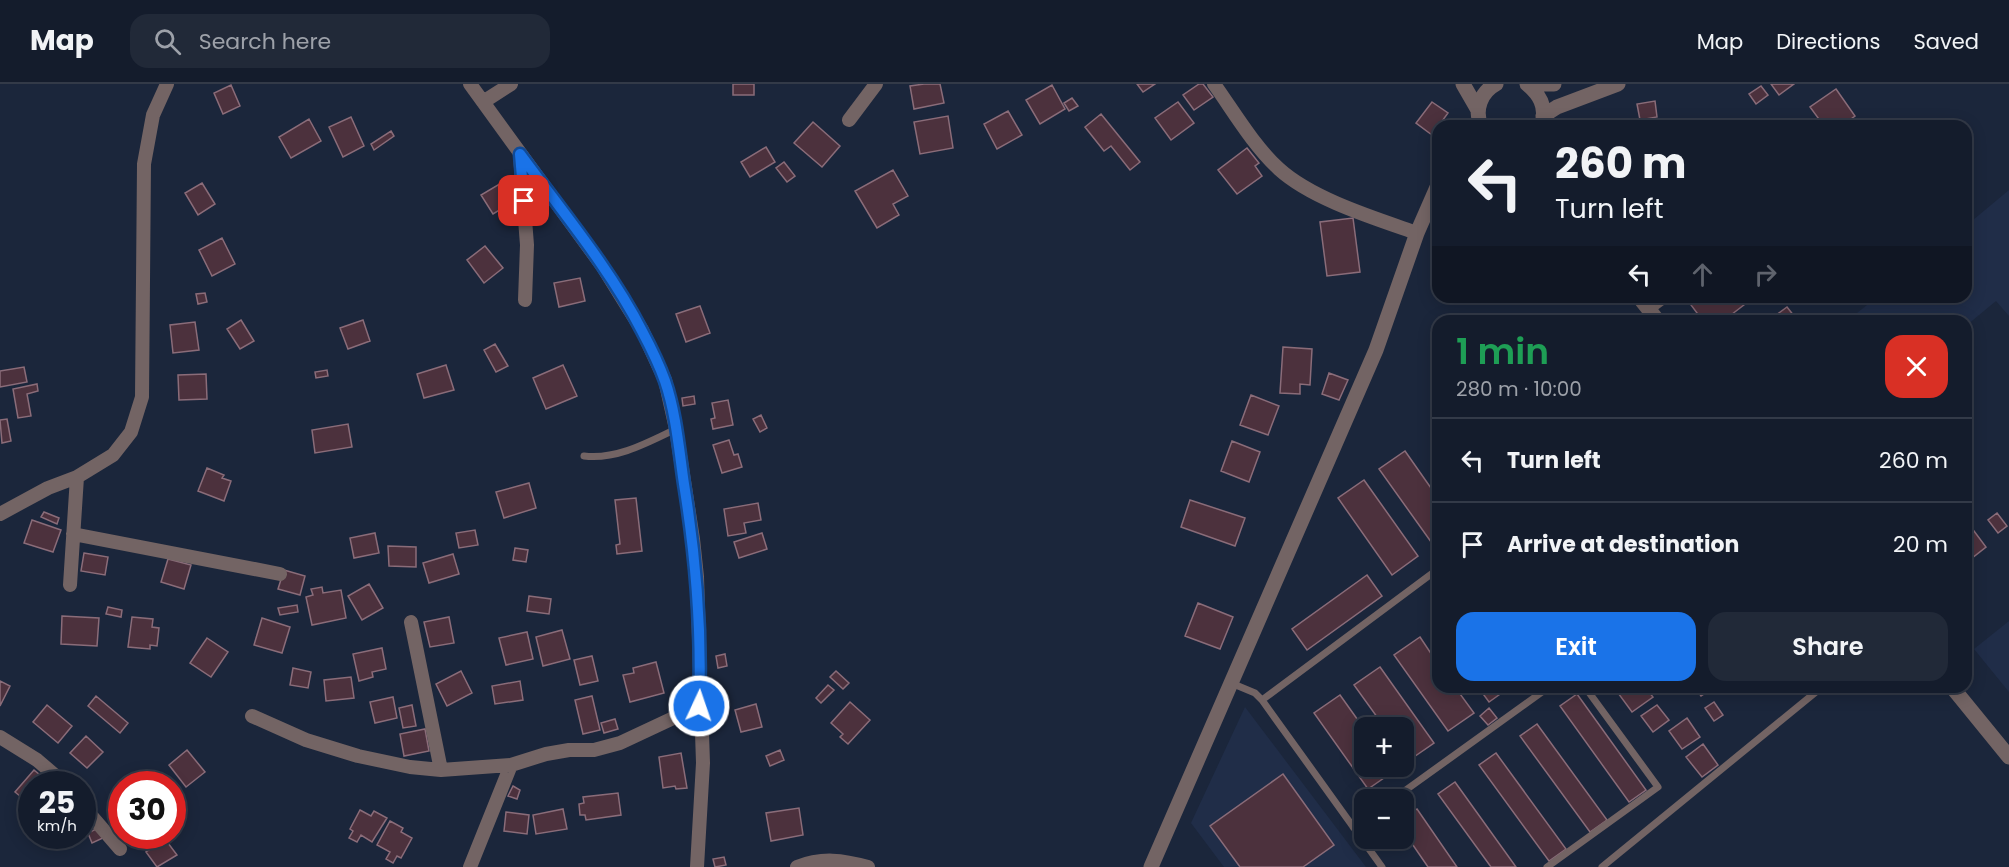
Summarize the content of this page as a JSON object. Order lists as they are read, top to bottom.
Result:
{
  "page": {
    "header": "Map",
    "search": "Search here",
    "nav": ["Map", "Directions", "Saved"],
    "turn": ["260 m", "Turn left"],
    "heading": ["1 min", "280 m · 10:00"],
    "list": [
      {
        "name": "Turn left",
        "value": "260 m"
      },
      {
        "name": "Arrive at destination",
        "value": "20 m"
      }
    ],
    "buttons": ["Exit", "Share"],
    "map_buttons": ["+", "−"],
    "speed": "25 km/h",
    "limit": "30"
  }
}
